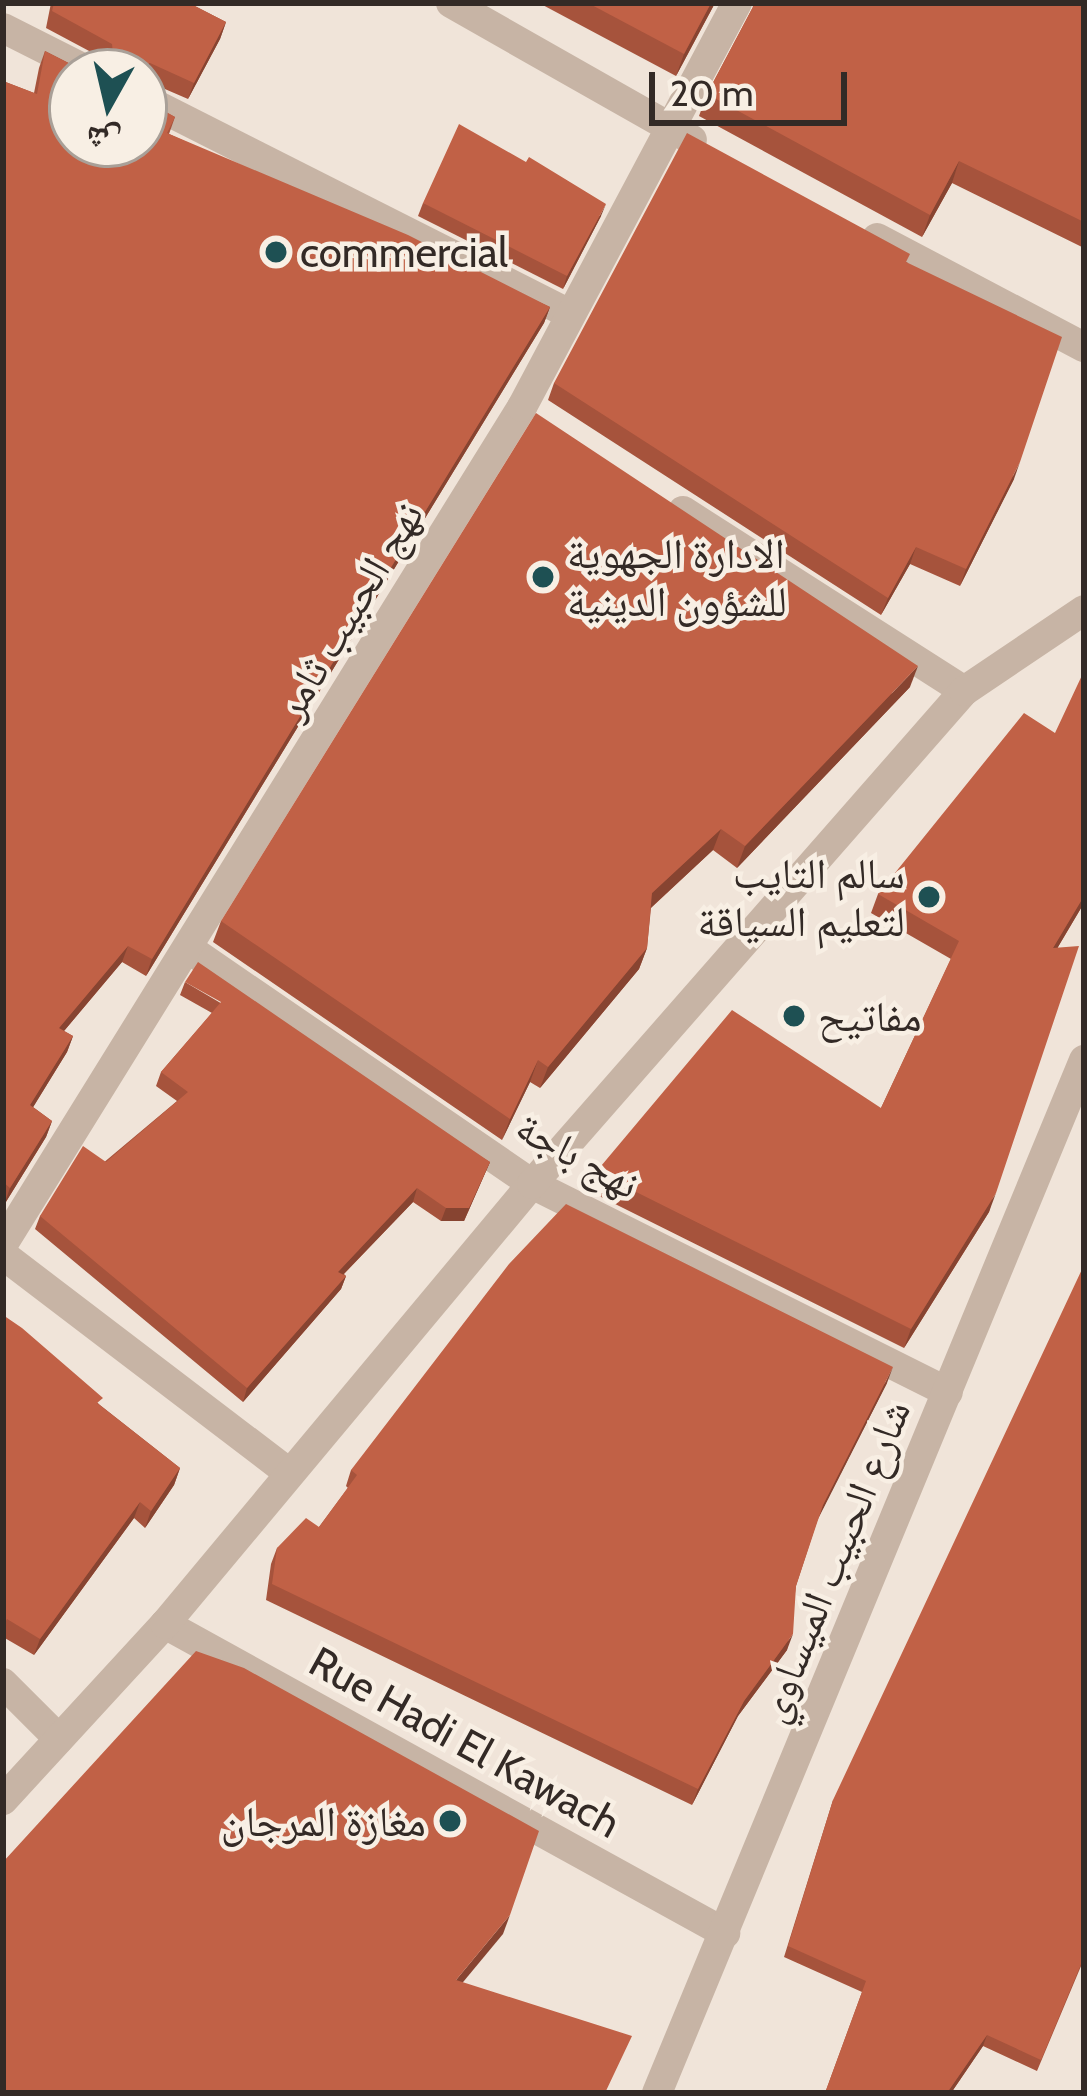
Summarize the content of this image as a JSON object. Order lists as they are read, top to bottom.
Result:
{
  "streets": {
    "street": [
      "نهج الحبيب ثامر",
      "نهج باجة",
      "شارع الحبيب الميساوي",
      "Rue Hadi El Kawach"
    ]
  },
  "crossings": [
    ["نهج الحبيب ثامر", "نهج باجة"],
    ["نهج باجة", "شارع الحبيب الميساوي"],
    ["شارع الحبيب الميساوي", "Rue Hadi El Kawach"]
  ],
  "places": [
    "commercial",
    "الادارة الجهوية للشؤون الدينية",
    "سالم التايب لتعليم السياقة",
    "مفاتيح",
    "مغازة المرجان"
  ],
  "scale_bar": "20 m",
  "north": "bottom"
}
